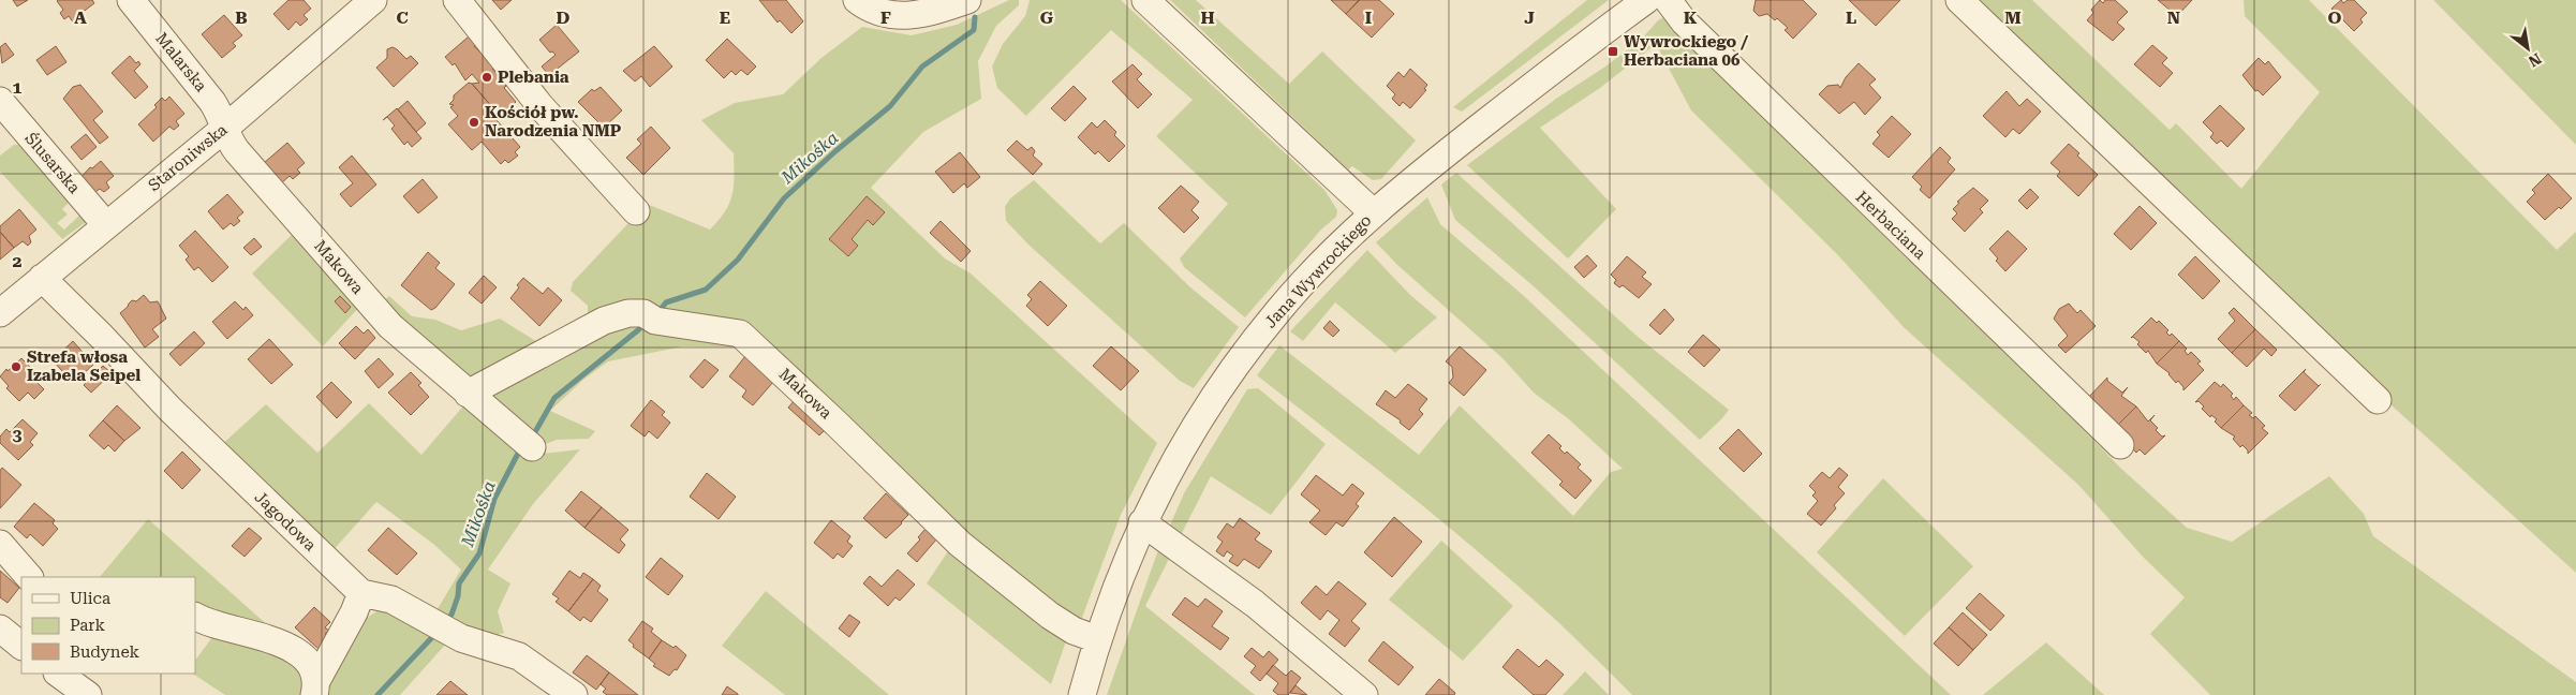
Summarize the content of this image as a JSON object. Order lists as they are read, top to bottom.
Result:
{
  "streets": {
    "street": [
      "Malarska",
      "Staroniwska",
      "Ślusarska",
      "Herbaciana",
      "Makowa",
      "Jana Wywrockiego",
      "Jagodowa"
    ]
  },
  "crossings": [
    ["Malarska", "Staroniwska"],
    ["Malarska", "Makowa"],
    ["Staroniwska", "Ślusarska"],
    ["Staroniwska", "Makowa"],
    ["Staroniwska", "Jagodowa"],
    ["Makowa", "Jana Wywrockiego"]
  ],
  "water": ["Mikośka"],
  "places": {
    "transit": ["Wywrockiego / Herbaciana 06"],
    "other": ["Plebania", "Kościół pw. Narodzenia NMP", "Strefa włosa Izabela Seipel"]
  },
  "legend": ["Ulica", "Park", "Budynek"],
  "north": "bottom right",
  "grid": {
    "columns": [
      "A",
      "B",
      "C",
      "D",
      "E",
      "F",
      "G",
      "H",
      "I",
      "J",
      "K",
      "L",
      "M",
      "N",
      "O"
    ],
    "rows": ["1", "2", "3"]
  }
}
